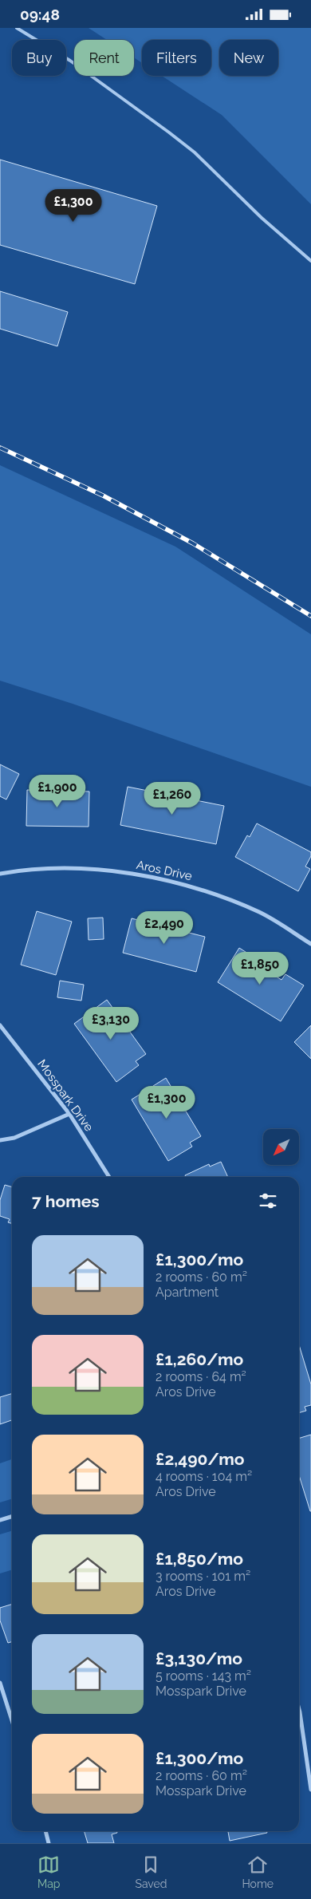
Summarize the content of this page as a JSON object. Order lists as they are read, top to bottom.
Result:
{
  "streets": {
    "street": ["Aros Drive", "Mosspark Drive"]
  },
  "north": "bottom left",
  "page": {
    "status": "09:48",
    "chip": [
      "Buy",
      "Rent",
      "Filters",
      "New"
    ],
    "price": [
      "£1,300",
      "£1,900",
      "£1,260",
      "£2,490",
      "£1,850",
      "£3,130",
      "£1,300"
    ],
    "heading": "7 homes",
    "list": [
      {
        "name": "£1,300/mo",
        "note": "2 rooms · 60 m² · Apartment"
      },
      {
        "name": "£1,260/mo",
        "note": "2 rooms · 64 m² · Aros Drive"
      },
      {
        "name": "£2,490/mo",
        "note": "4 rooms · 104 m² · Aros Drive"
      },
      {
        "name": "£1,850/mo",
        "note": "3 rooms · 101 m² · Aros Drive"
      },
      {
        "name": "£3,130/mo",
        "note": "5 rooms · 143 m² · Mosspark Drive"
      },
      {
        "name": "£1,300/mo",
        "note": "2 rooms · 60 m² · Mosspark Drive"
      }
    ],
    "tabs": ["Map", "Saved", "Home"]
  }
}
